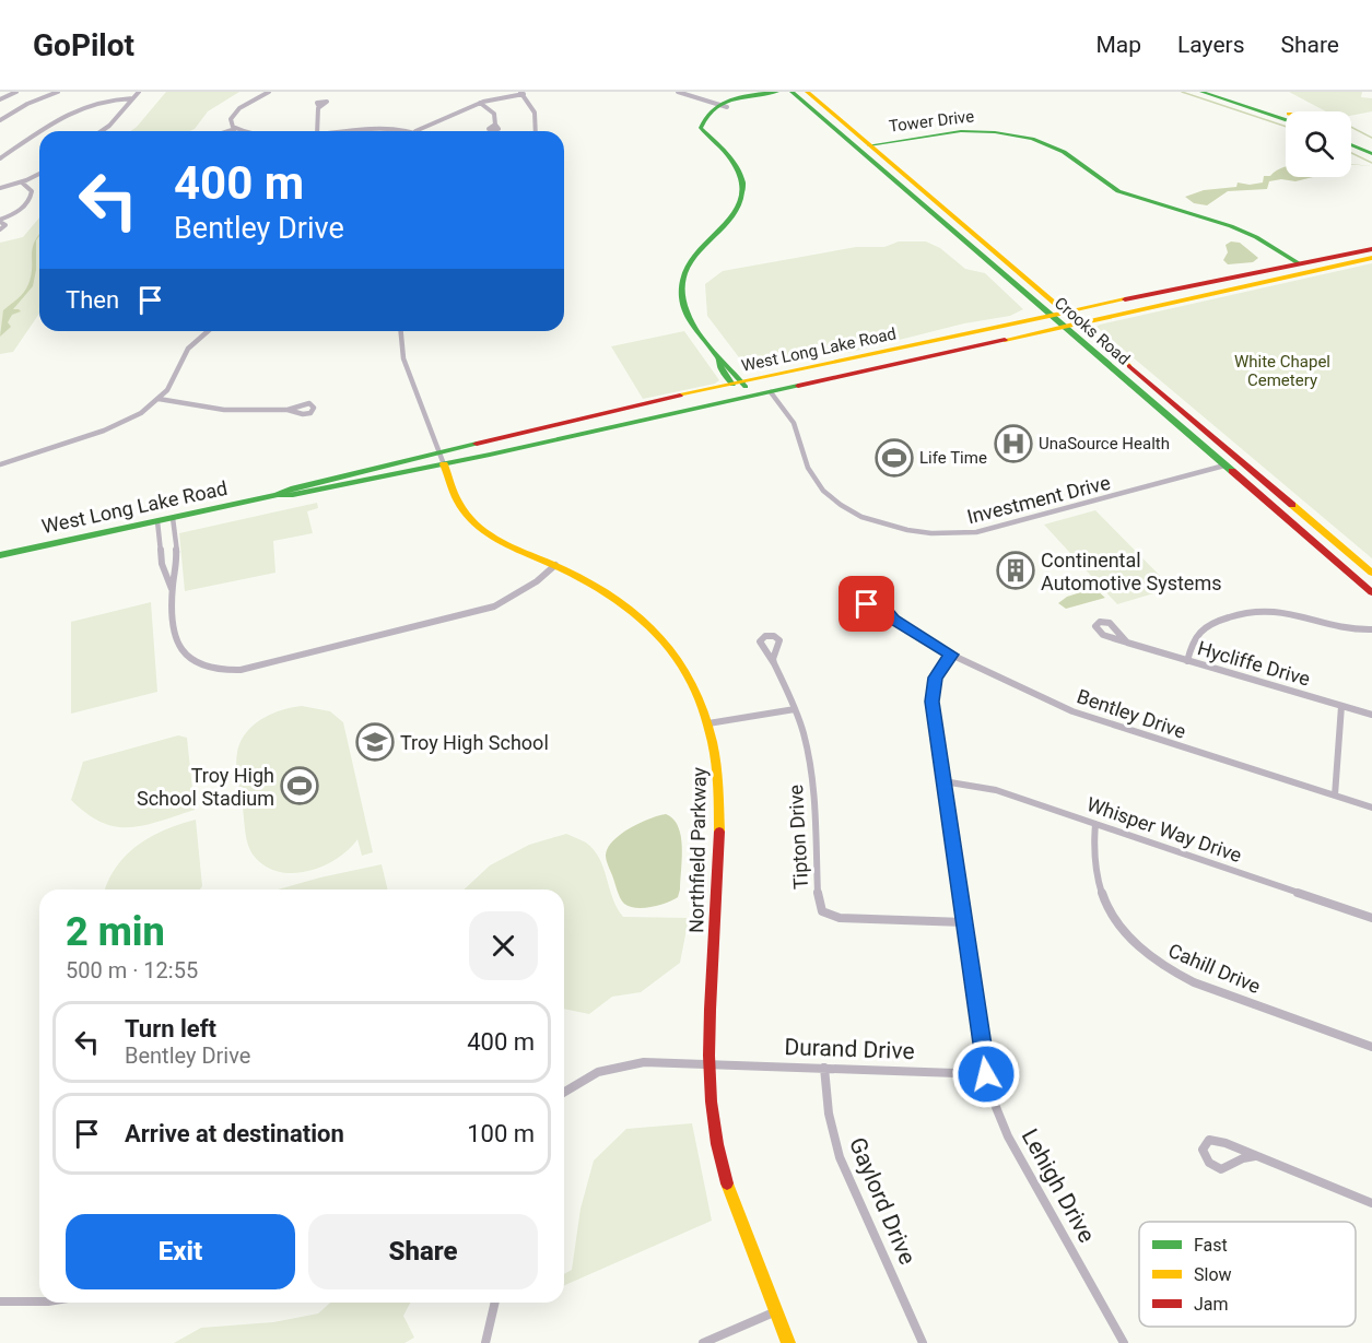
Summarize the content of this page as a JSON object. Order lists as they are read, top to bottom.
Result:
{
  "streets": {
    "main road": [
      "Tower Drive",
      "Crooks Road",
      "West Long Lake Road",
      "Northfield Parkway"
    ],
    "street": [
      "Investment Drive",
      "Hycliffe Drive",
      "Bentley Drive",
      "Whisper Way Drive",
      "Tipton Drive",
      "Cahill Drive",
      "Durand Drive",
      "Lehigh Drive",
      "Gaylord Drive"
    ]
  },
  "crossings": [
    ["Tower Drive", "Crooks Road"],
    ["Tower Drive", "West Long Lake Road"],
    ["Crooks Road", "West Long Lake Road"],
    ["Crooks Road", "Investment Drive"],
    ["West Long Lake Road", "Investment Drive"],
    ["West Long Lake Road", "Northfield Parkway"],
    ["Bentley Drive", "Lehigh Drive"],
    ["Whisper Way Drive", "Cahill Drive"],
    ["Whisper Way Drive", "Lehigh Drive"],
    ["Tipton Drive", "Lehigh Drive"],
    ["Northfield Parkway", "Durand Drive"],
    ["Durand Drive", "Lehigh Drive"],
    ["Durand Drive", "Gaylord Drive"]
  ],
  "parks": ["White Chapel Cemetery"],
  "places": {
    "hospital": ["UnaSource Health"],
    "sports": ["Life Time", "Troy High School Stadium"],
    "building": ["Continental Automotive Systems"],
    "school or university": ["Troy High School"]
  },
  "legend": ["Fast", "Slow", "Jam"],
  "page": {
    "header": "GoPilot",
    "nav": ["Map", "Layers", "Share"],
    "turn": ["400 m", "Bentley Drive"],
    "then": "Then",
    "heading": ["2 min", "500 m · 12:55"],
    "list": [
      {
        "name": "Turn left",
        "note": "Bentley Drive",
        "value": "400 m"
      },
      {
        "name": "Arrive at destination",
        "value": "100 m"
      }
    ],
    "buttons": ["Exit", "Share"]
  }
}
